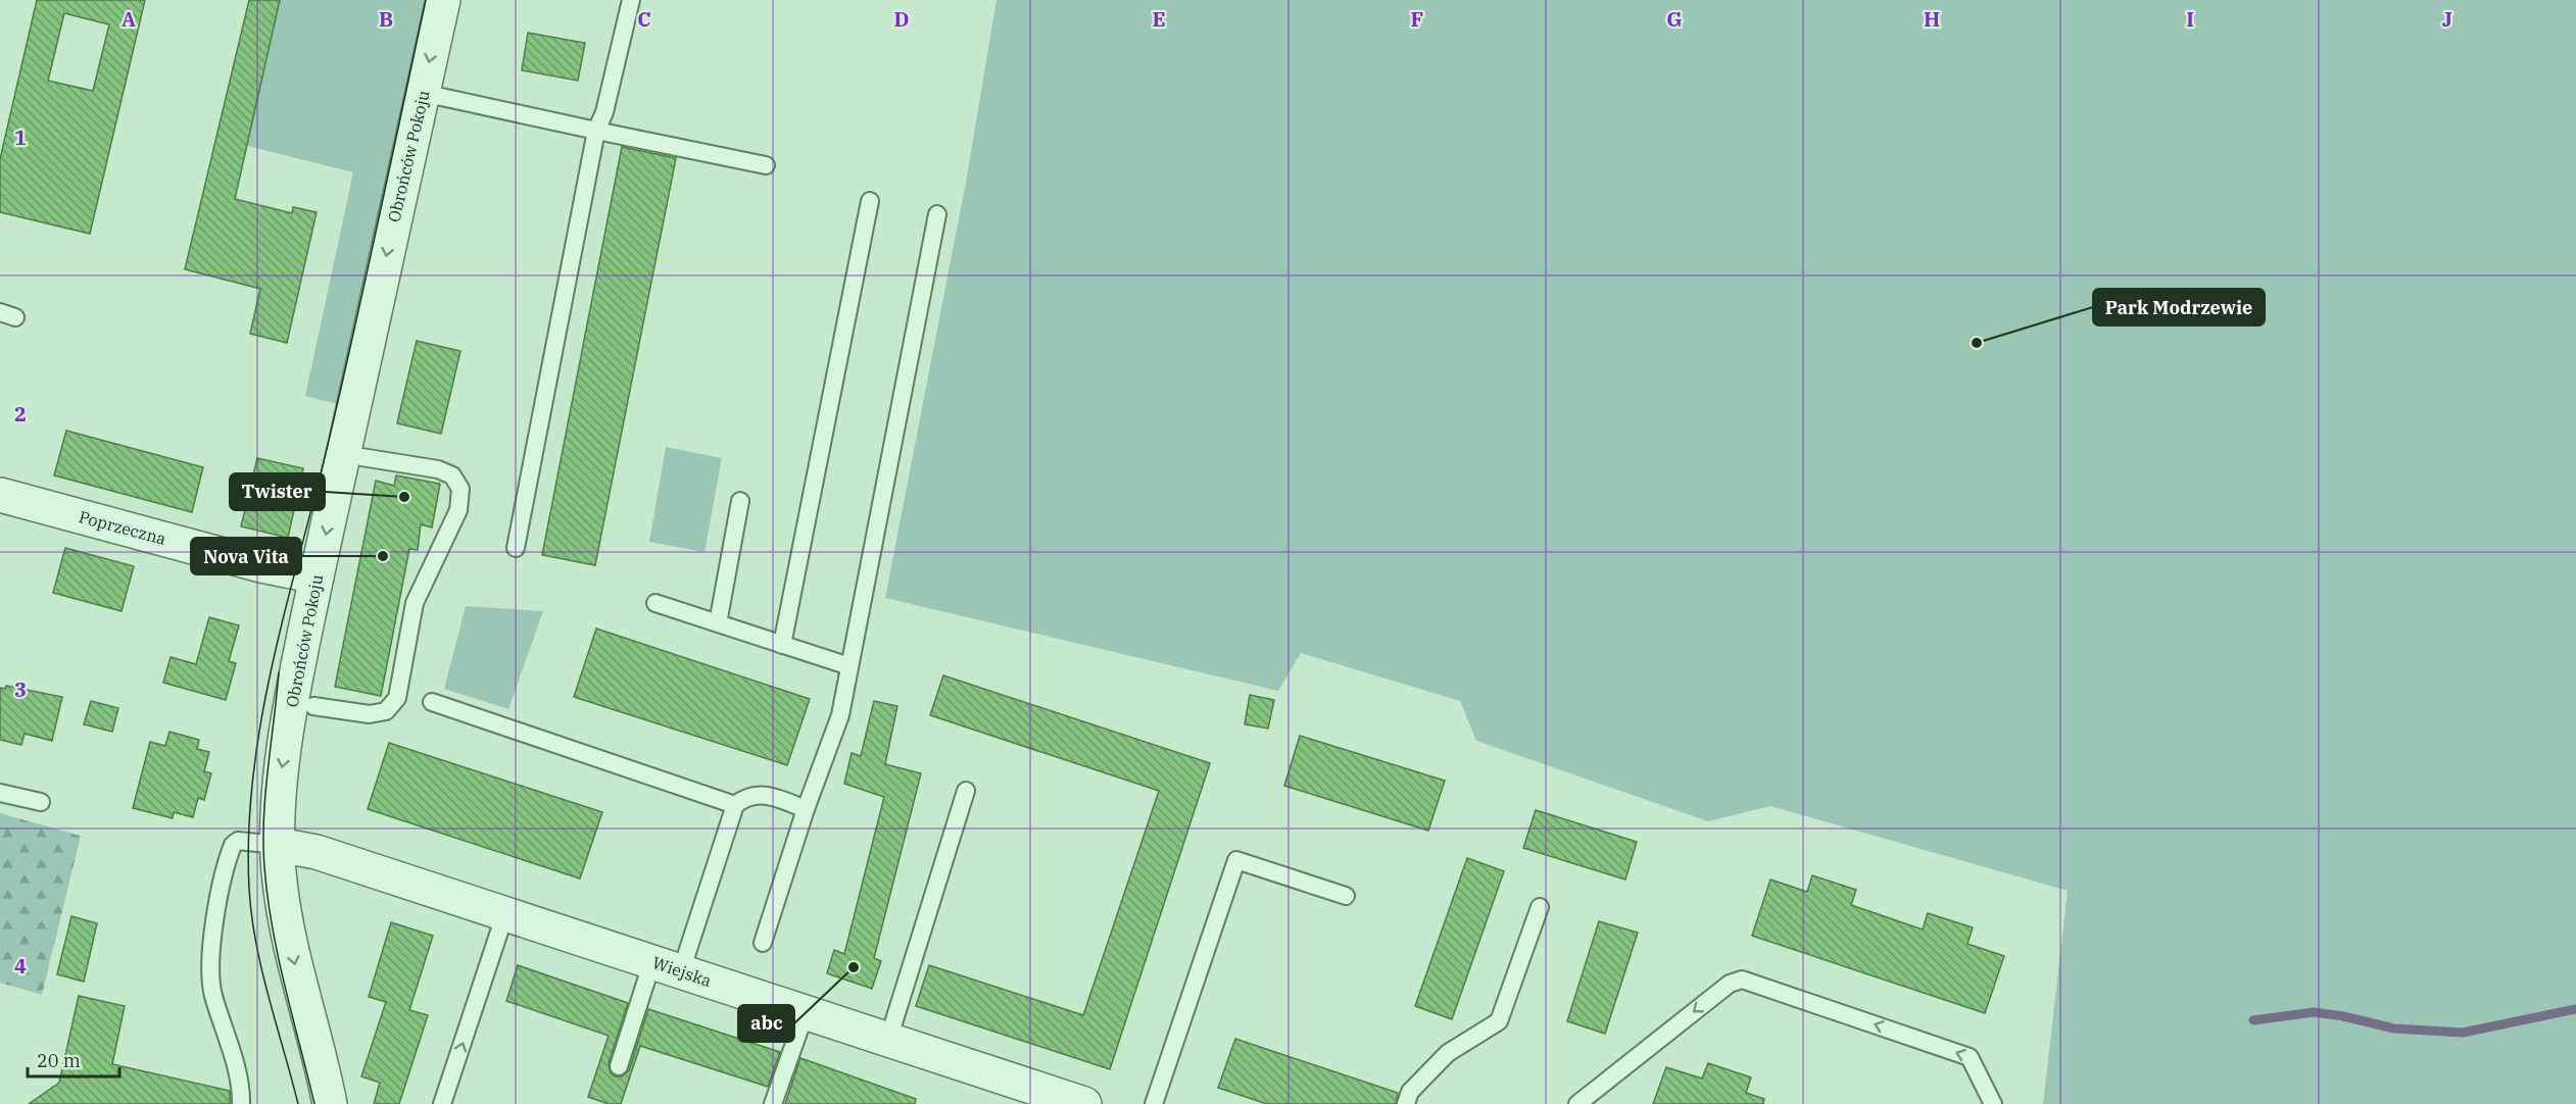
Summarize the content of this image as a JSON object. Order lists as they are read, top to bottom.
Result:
{
  "streets": {
    "street": ["Obrońców Pokoju", "Poprzeczna", "Wiejska"]
  },
  "crossings": [
    ["Obrońców Pokoju", "Poprzeczna"],
    ["Obrońców Pokoju", "Wiejska"]
  ],
  "one_way": ["Obrońców Pokoju"],
  "places": [
    "Park Modrzewie",
    "Twister",
    "Nova Vita",
    "abc"
  ],
  "scale_bar": "20 m",
  "grid": {
    "columns": [
      "A",
      "B",
      "C",
      "D",
      "E",
      "F",
      "G",
      "H",
      "I",
      "J"
    ],
    "rows": [
      "1",
      "2",
      "3",
      "4"
    ]
  }
}
